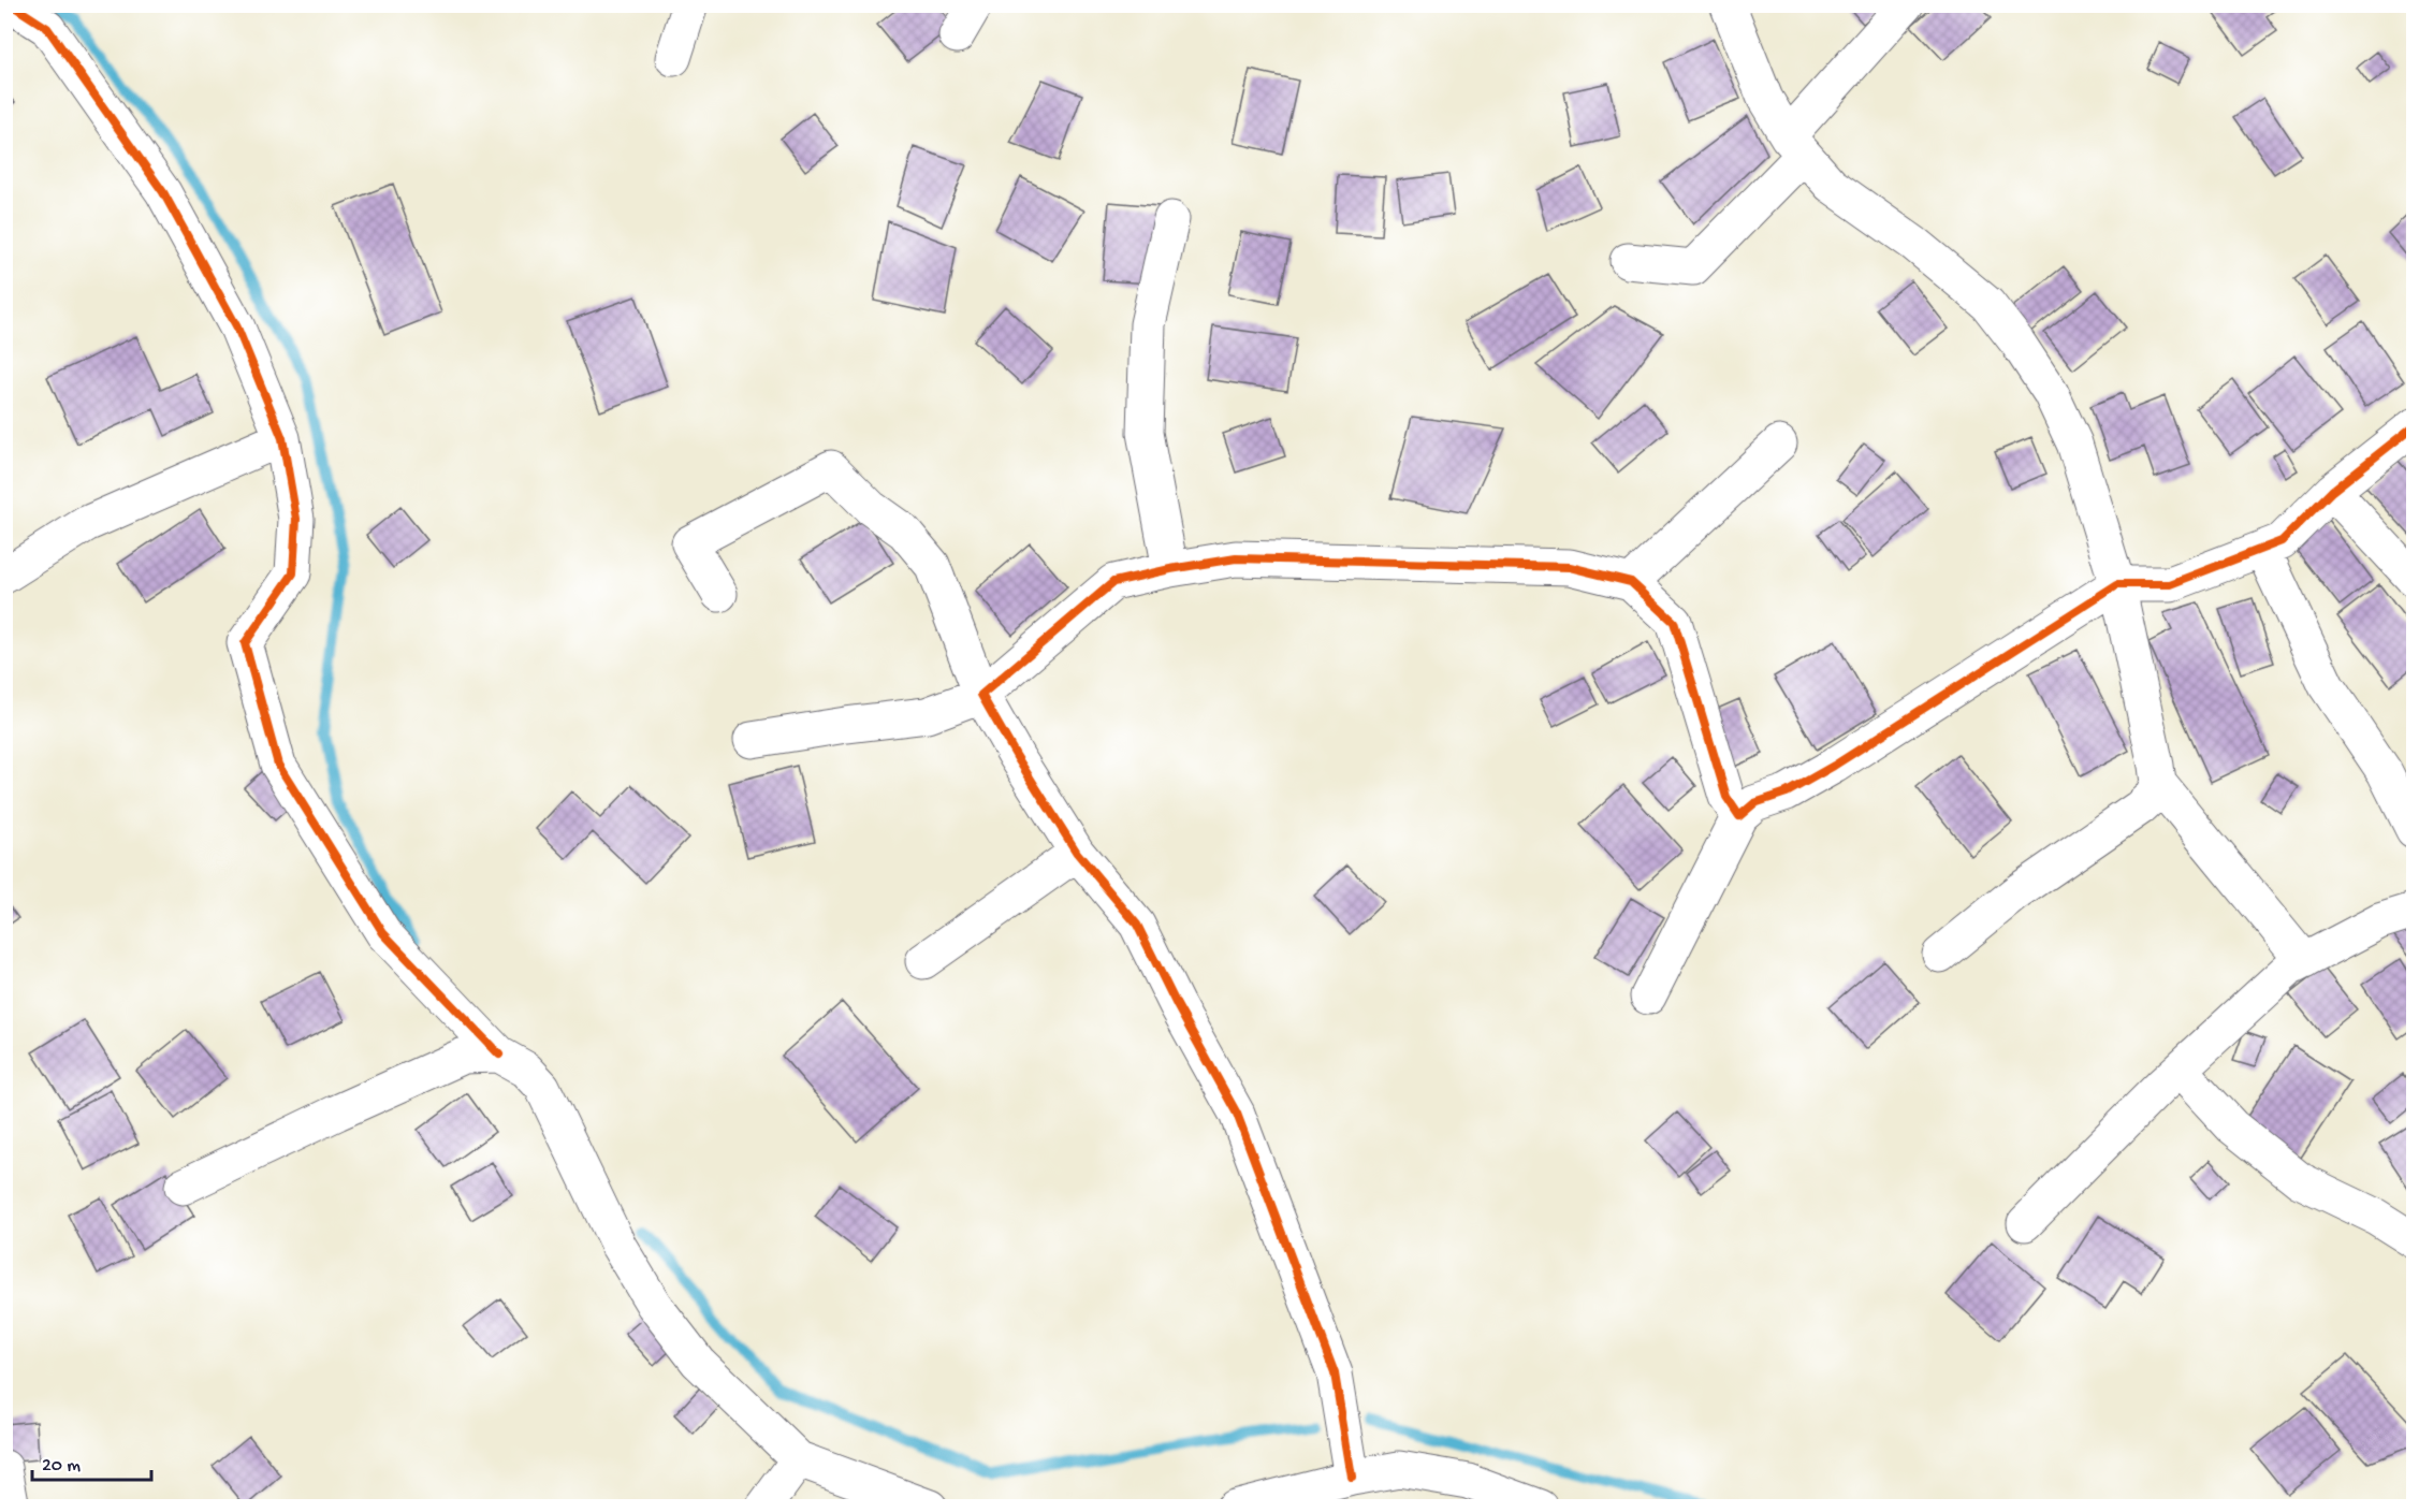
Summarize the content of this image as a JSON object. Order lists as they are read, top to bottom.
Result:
{
  "scale_bar": "20 m"
}
